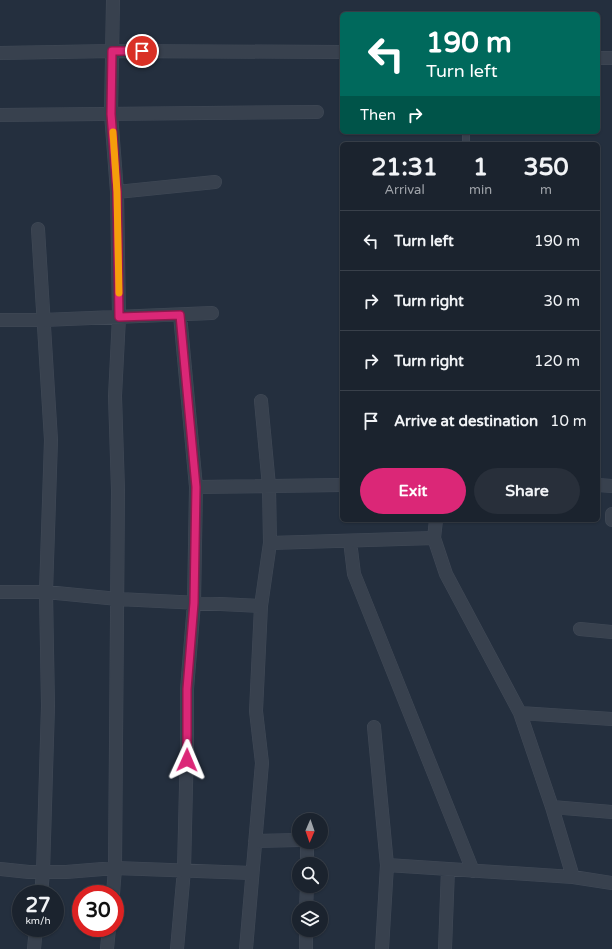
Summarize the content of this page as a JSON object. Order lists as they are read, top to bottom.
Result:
{
  "north": "bottom",
  "page": {
    "turn": ["190 m", "Turn left"],
    "then": "Then",
    "eta": [
      "21:31",
      "Arrival",
      "1",
      "min",
      "350",
      "m"
    ],
    "list": [
      {
        "name": "Turn left",
        "value": "190 m"
      },
      {
        "name": "Turn right",
        "value": "30 m"
      },
      {
        "name": "Turn right",
        "value": "120 m"
      },
      {
        "name": "Arrive at destination",
        "value": "10 m"
      }
    ],
    "buttons": ["Exit", "Share"],
    "speed": "27 km/h",
    "limit": "30"
  }
}
